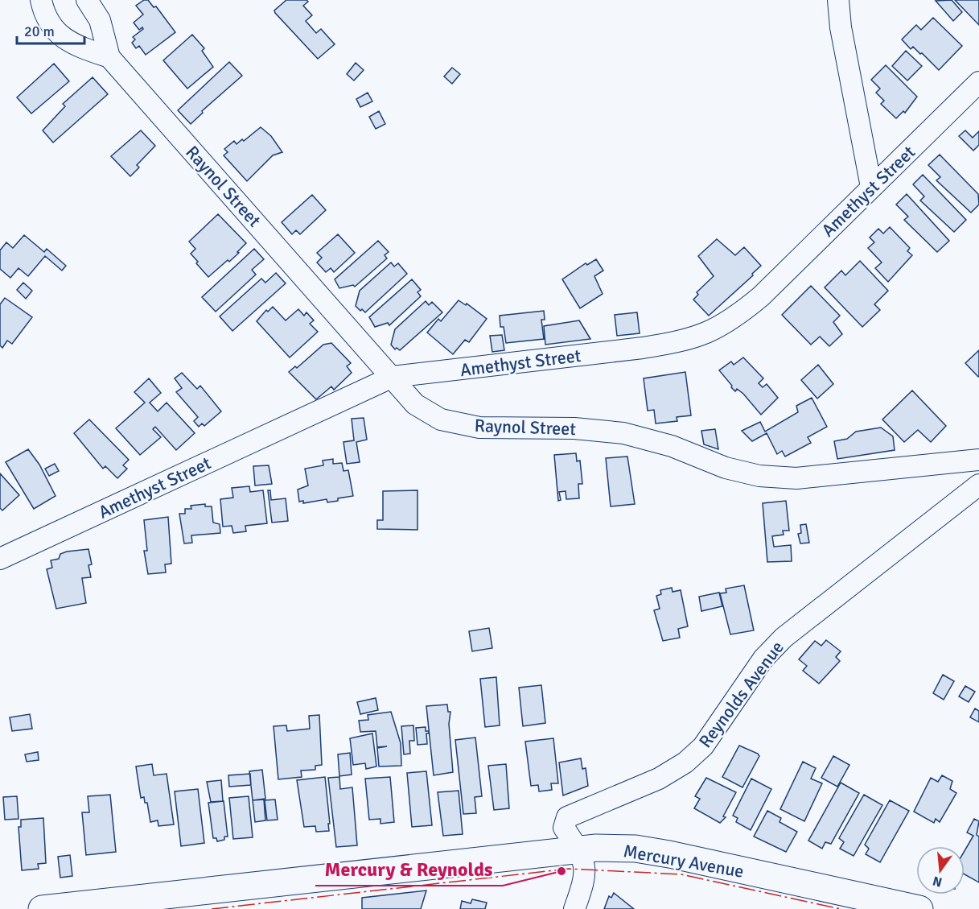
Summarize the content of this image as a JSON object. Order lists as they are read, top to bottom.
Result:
{
  "streets": {
    "street": [
      "Raynol Street",
      "Amethyst Street",
      "Reynolds Avenue",
      "Mercury Avenue"
    ]
  },
  "crossings": [
    ["Raynol Street", "Amethyst Street"],
    ["Reynolds Avenue", "Mercury Avenue"]
  ],
  "places": ["Mercury & Reynolds"],
  "scale_bar": "20 m",
  "north": "bottom"
}
